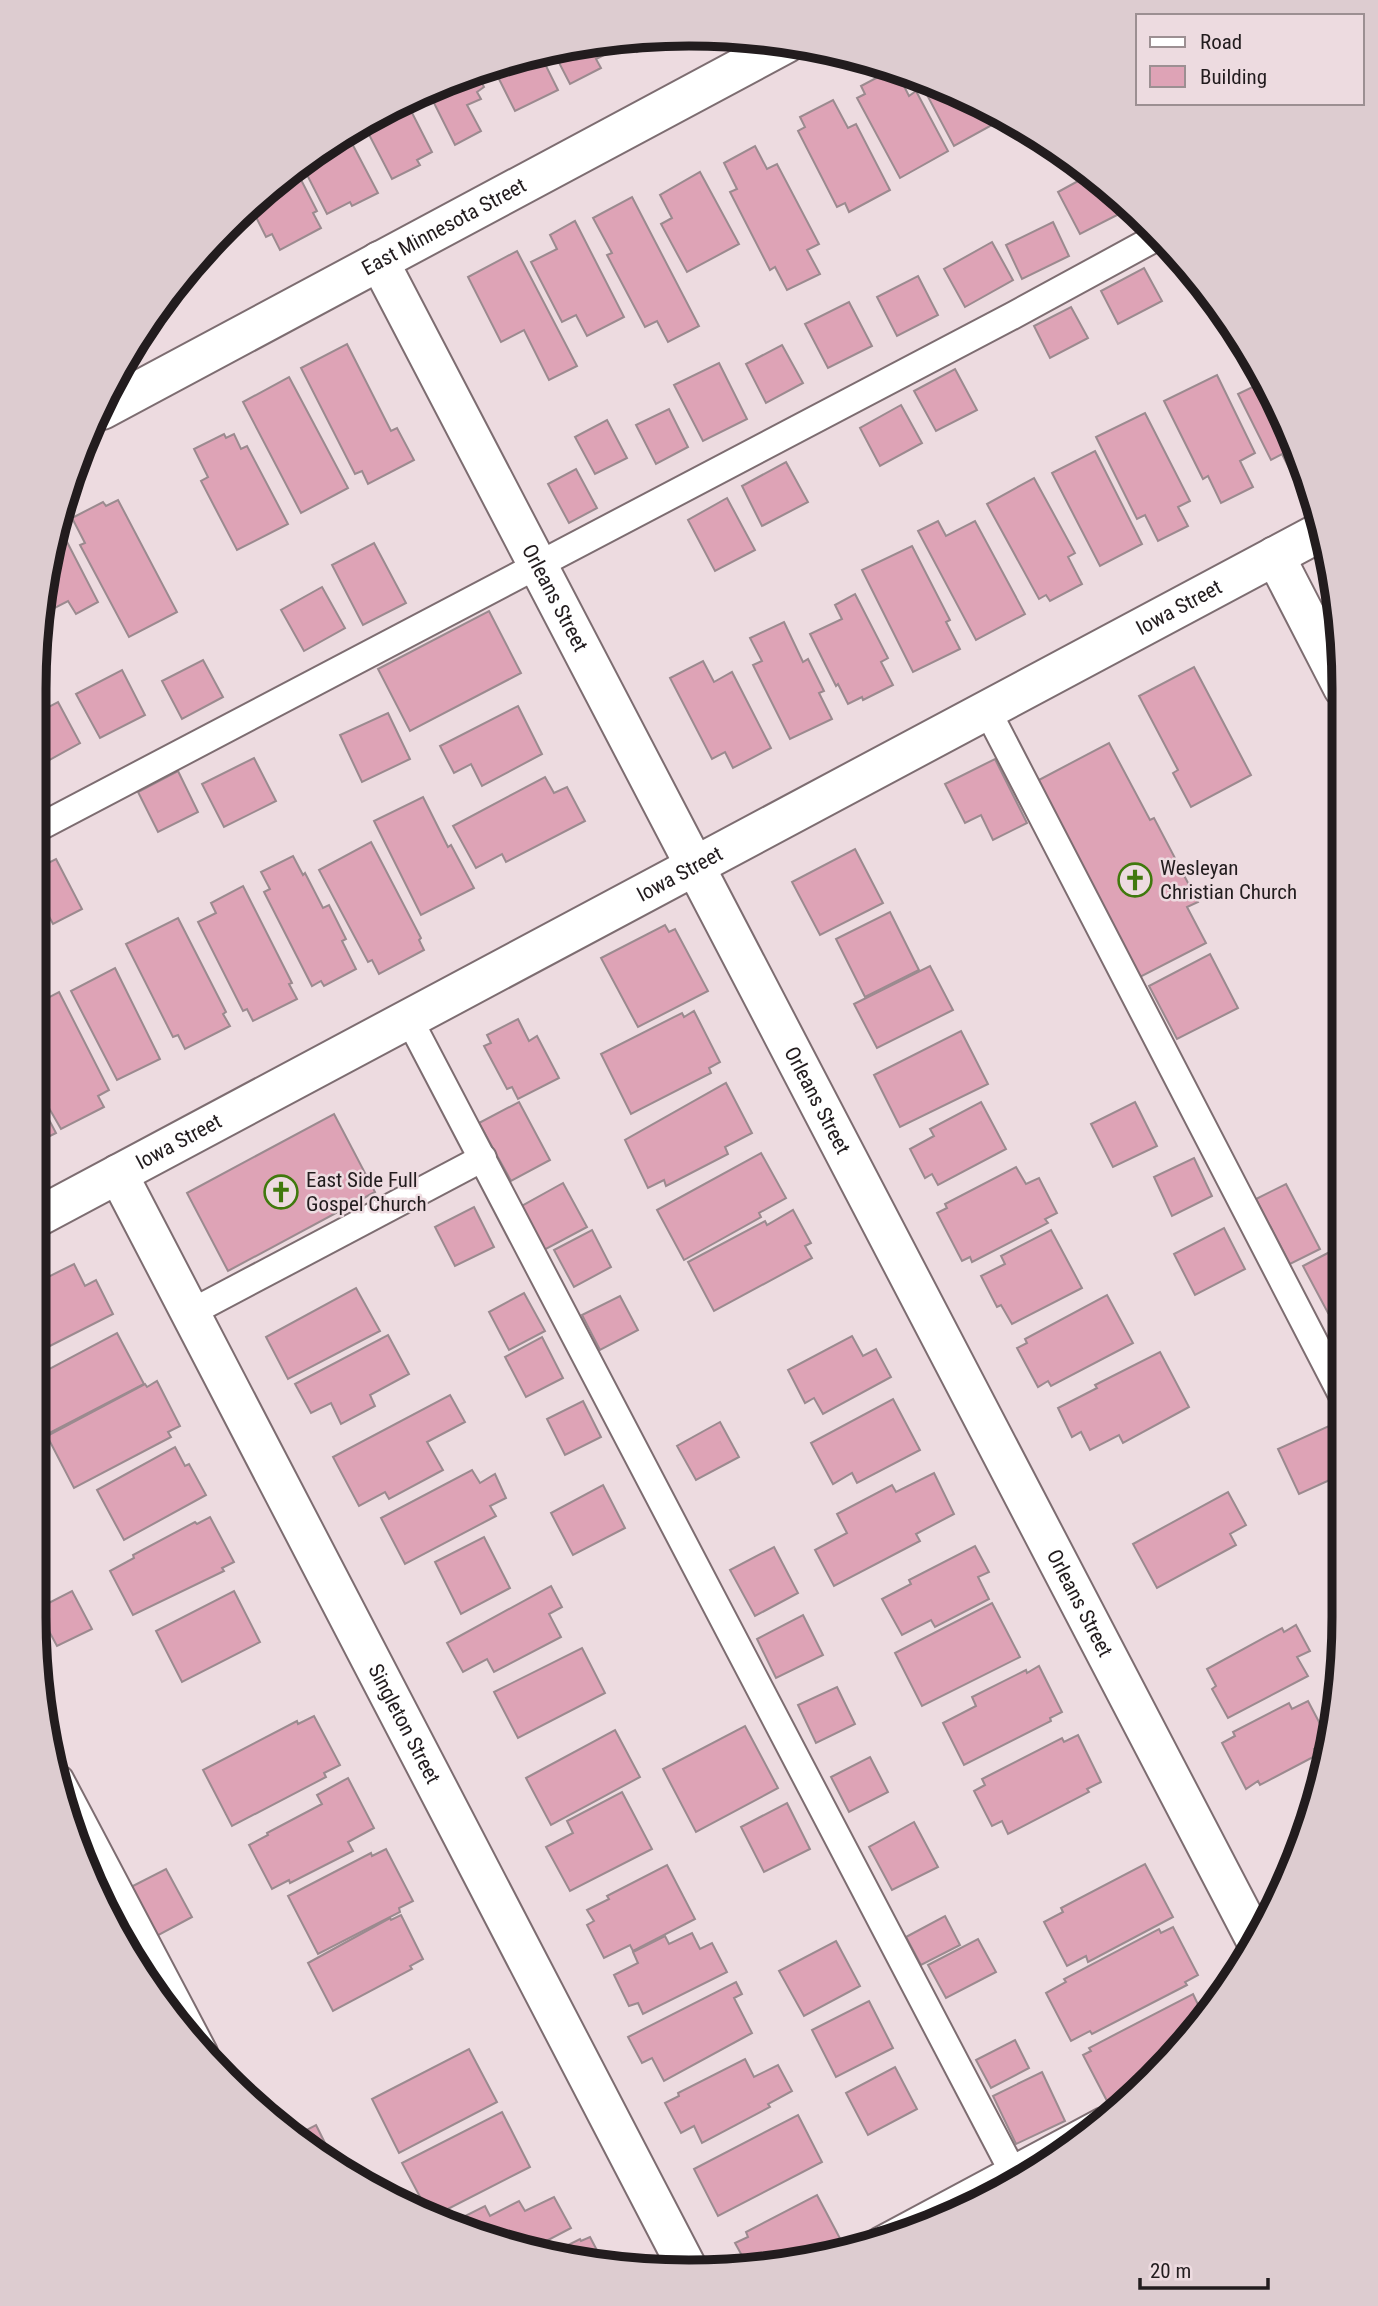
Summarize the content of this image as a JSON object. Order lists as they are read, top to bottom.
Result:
{
  "streets": {
    "street": [
      "East Minnesota Street",
      "Orleans Street",
      "Iowa Street",
      "Singleton Street"
    ]
  },
  "crossings": [
    ["East Minnesota Street", "Orleans Street"],
    ["Orleans Street", "Iowa Street"],
    ["Iowa Street", "Singleton Street"]
  ],
  "places": {
    "church": ["Wesleyan Christian Church", "East Side Full Gospel Church"]
  },
  "legend": ["Road", "Building"],
  "scale_bar": "20 m"
}
